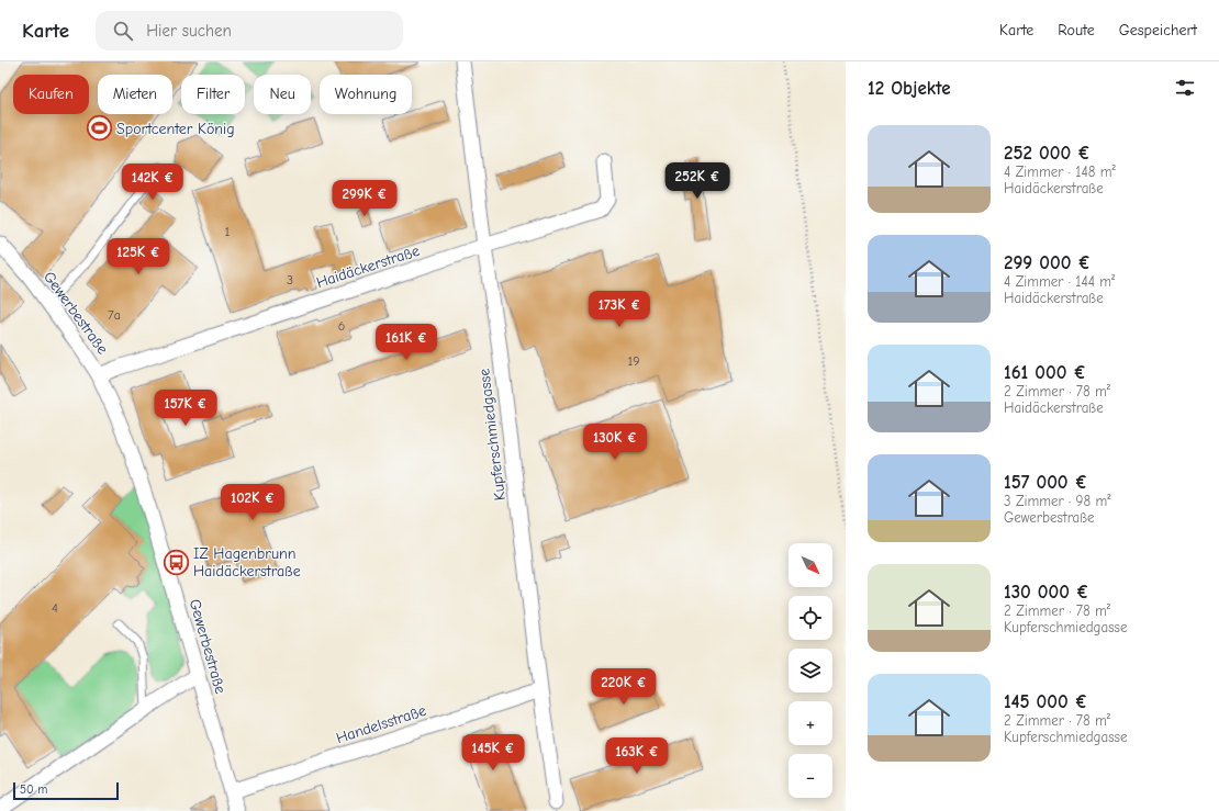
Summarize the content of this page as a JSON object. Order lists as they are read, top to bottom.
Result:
{
  "streets": {
    "street": [
      "Haidäckerstraße",
      "Gewerbestraße",
      "Kupferschmiedgasse",
      "Handelsstraße"
    ]
  },
  "crossings": [
    ["Haidäckerstraße", "Gewerbestraße"],
    ["Haidäckerstraße", "Kupferschmiedgasse"],
    ["Gewerbestraße", "Handelsstraße"],
    ["Kupferschmiedgasse", "Handelsstraße"]
  ],
  "places": {
    "sports": ["Sportcenter König"],
    "bus stop": ["IZ Hagenbrunn Haidäckerstraße"]
  },
  "house_numbers": [
    "1",
    "3",
    "7a",
    "6",
    "19",
    "4"
  ],
  "scale_bar": "50 m",
  "north": "bottom right",
  "page": {
    "header": "Karte",
    "search": "Hier suchen",
    "nav": ["Karte", "Route", "Gespeichert"],
    "heading": "12 Objekte",
    "chip": [
      "Kaufen",
      "Mieten",
      "Filter",
      "Neu",
      "Wohnung"
    ],
    "list": [
      {
        "name": "252 000 €",
        "note": "4 Zimmer · 148 m² · Haidäckerstraße"
      },
      {
        "name": "299 000 €",
        "note": "4 Zimmer · 144 m² · Haidäckerstraße"
      },
      {
        "name": "161 000 €",
        "note": "2 Zimmer · 78 m² · Haidäckerstraße"
      },
      {
        "name": "157 000 €",
        "note": "3 Zimmer · 98 m² · Gewerbestraße"
      },
      {
        "name": "130 000 €",
        "note": "2 Zimmer · 78 m² · Kupferschmiedgasse"
      },
      {
        "name": "145 000 €",
        "note": "2 Zimmer · 78 m² · Kupferschmiedgasse"
      }
    ],
    "price": [
      "252K €",
      "142K €",
      "299K €",
      "125K €",
      "173K €",
      "161K €",
      "157K €",
      "130K €",
      "102K €",
      "220K €",
      "145K €",
      "163K €"
    ],
    "map_buttons": ["+", "−"],
    "scale": "50 m"
  }
}
